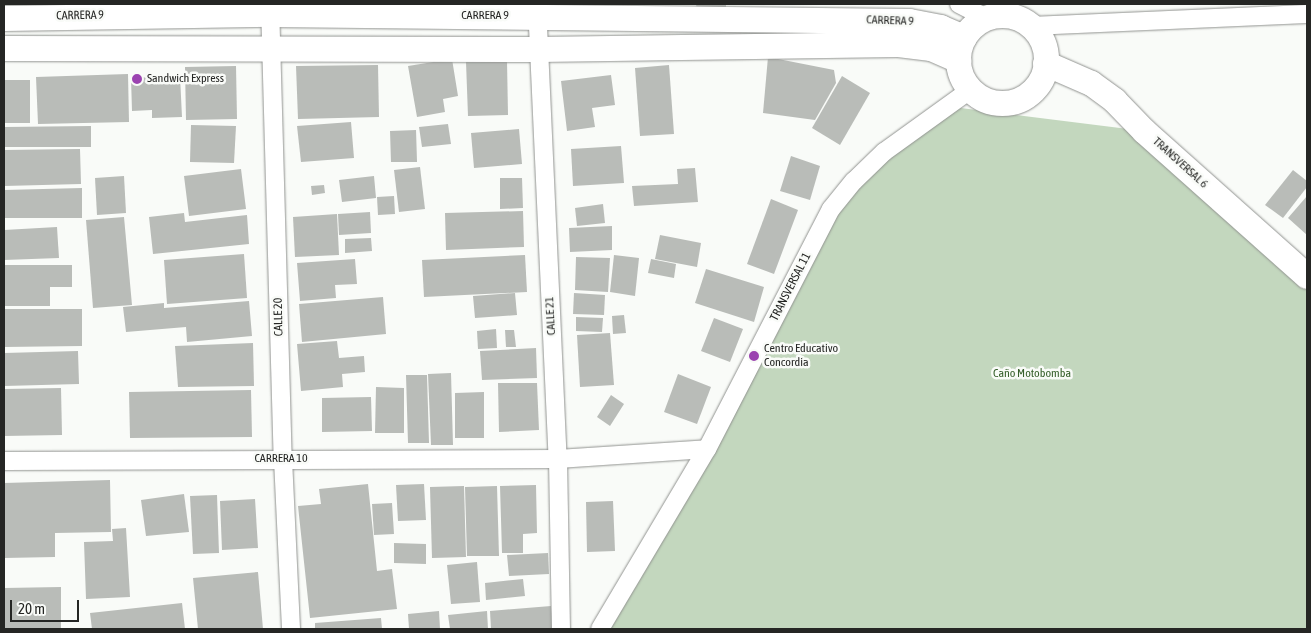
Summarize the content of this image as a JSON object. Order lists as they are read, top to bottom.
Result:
{
  "streets": {
    "street": [
      "CARRERA 9",
      "TRANSVERSAL 6",
      "TRANSVERSAL 11",
      "CALLE 21",
      "CALLE 20",
      "CARRERA 10"
    ]
  },
  "crossings": [
    ["CARRERA 9", "TRANSVERSAL 6"],
    ["CARRERA 9", "TRANSVERSAL 11"],
    ["CARRERA 9", "CALLE 21"],
    ["CARRERA 9", "CALLE 20"],
    ["TRANSVERSAL 6", "TRANSVERSAL 11"],
    ["TRANSVERSAL 11", "CARRERA 10"],
    ["CALLE 21", "CARRERA 10"],
    ["CALLE 20", "CARRERA 10"]
  ],
  "parks": ["Caño Motobomba"],
  "places": ["Sandwich Express", "Centro Educativo Concordia"],
  "scale_bar": "20 m"
}
